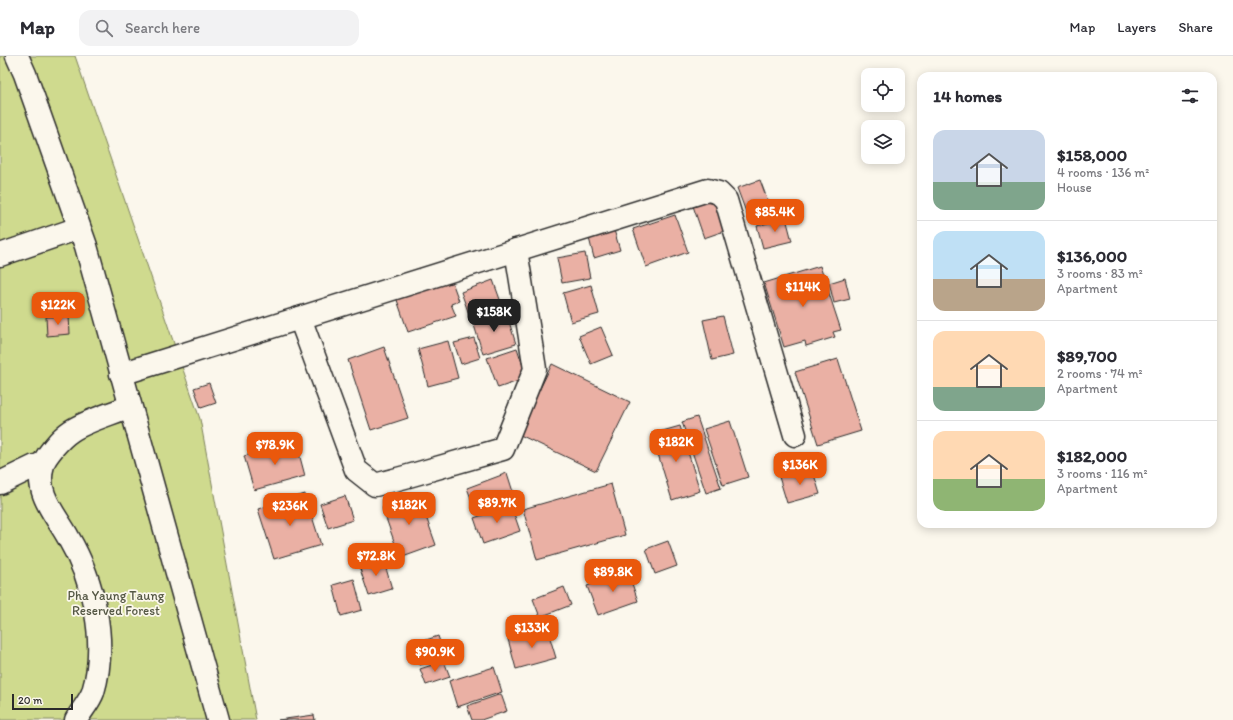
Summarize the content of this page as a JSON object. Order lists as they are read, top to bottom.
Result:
{
  "parks": ["Pha Yaung Taung Reserved Forest"],
  "scale_bar": "20 m",
  "page": {
    "header": "Map",
    "search": "Search here",
    "nav": ["Map", "Layers", "Share"],
    "heading": "14 homes",
    "list": [
      {
        "name": "$158,000",
        "note": "4 rooms · 136 m² · House"
      },
      {
        "name": "$136,000",
        "note": "3 rooms · 83 m² · Apartment"
      },
      {
        "name": "$89,700",
        "note": "2 rooms · 74 m² · Apartment"
      },
      {
        "name": "$182,000",
        "note": "3 rooms · 116 m² · Apartment"
      }
    ],
    "price": [
      "$85.4K",
      "$114K",
      "$122K",
      "$158K",
      "$182K",
      "$78.9K",
      "$136K",
      "$89.7K",
      "$182K",
      "$236K",
      "$72.8K",
      "$89.8K",
      "$133K",
      "$90.9K"
    ],
    "scale": "20 m"
  }
}
